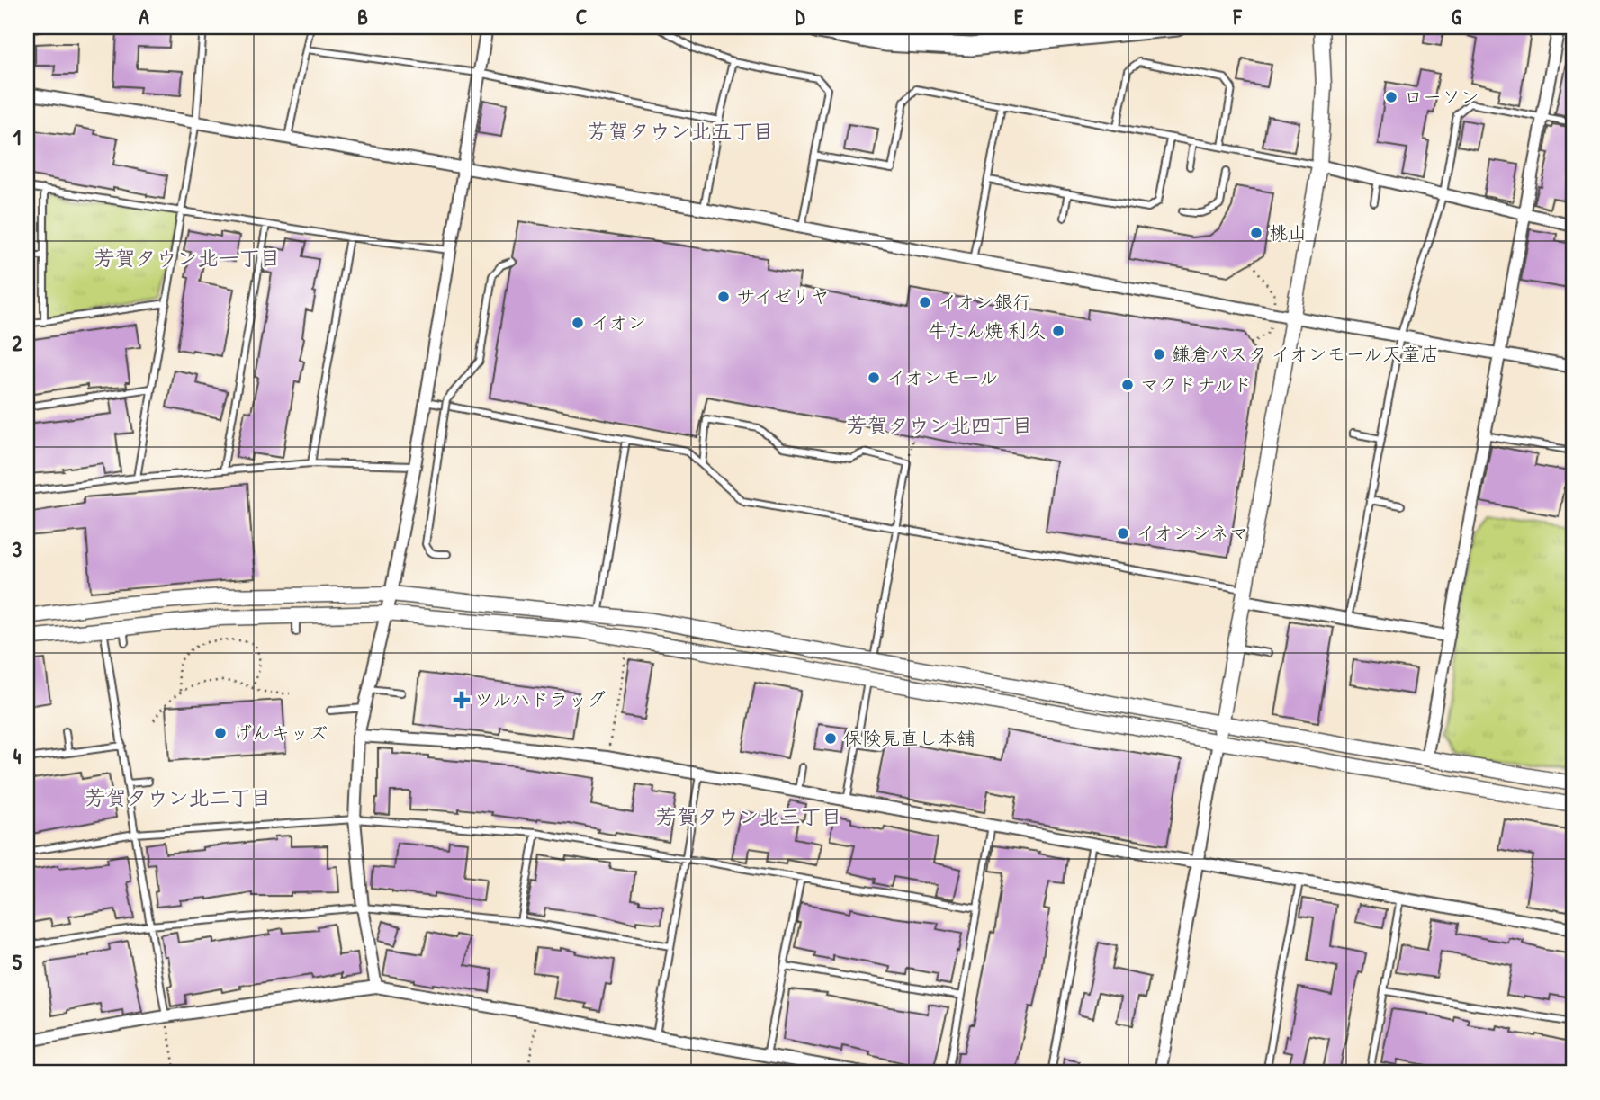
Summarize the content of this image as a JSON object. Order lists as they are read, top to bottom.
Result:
{
  "districts": [
    "芳賀タウン北五丁目",
    "芳賀タウン北一丁目",
    "芳賀タウン北四丁目",
    "芳賀タウン北二丁目",
    "芳賀タウン北三丁目"
  ],
  "places": {
    "other": [
      "ローソン",
      "桃山",
      "サイゼリヤ",
      "イオン銀行",
      "イオン",
      "牛たん焼 利久",
      "鎌倉パスタ イオンモール天童店",
      "イオンモール",
      "マクドナルド",
      "イオンシネマ",
      "げんキッズ",
      "保険見直し本舗"
    ],
    "health": ["ツルハドラッグ"]
  },
  "grid": {
    "columns": [
      "A",
      "B",
      "C",
      "D",
      "E",
      "F",
      "G"
    ],
    "rows": [
      "1",
      "2",
      "3",
      "4",
      "5"
    ]
  }
}
